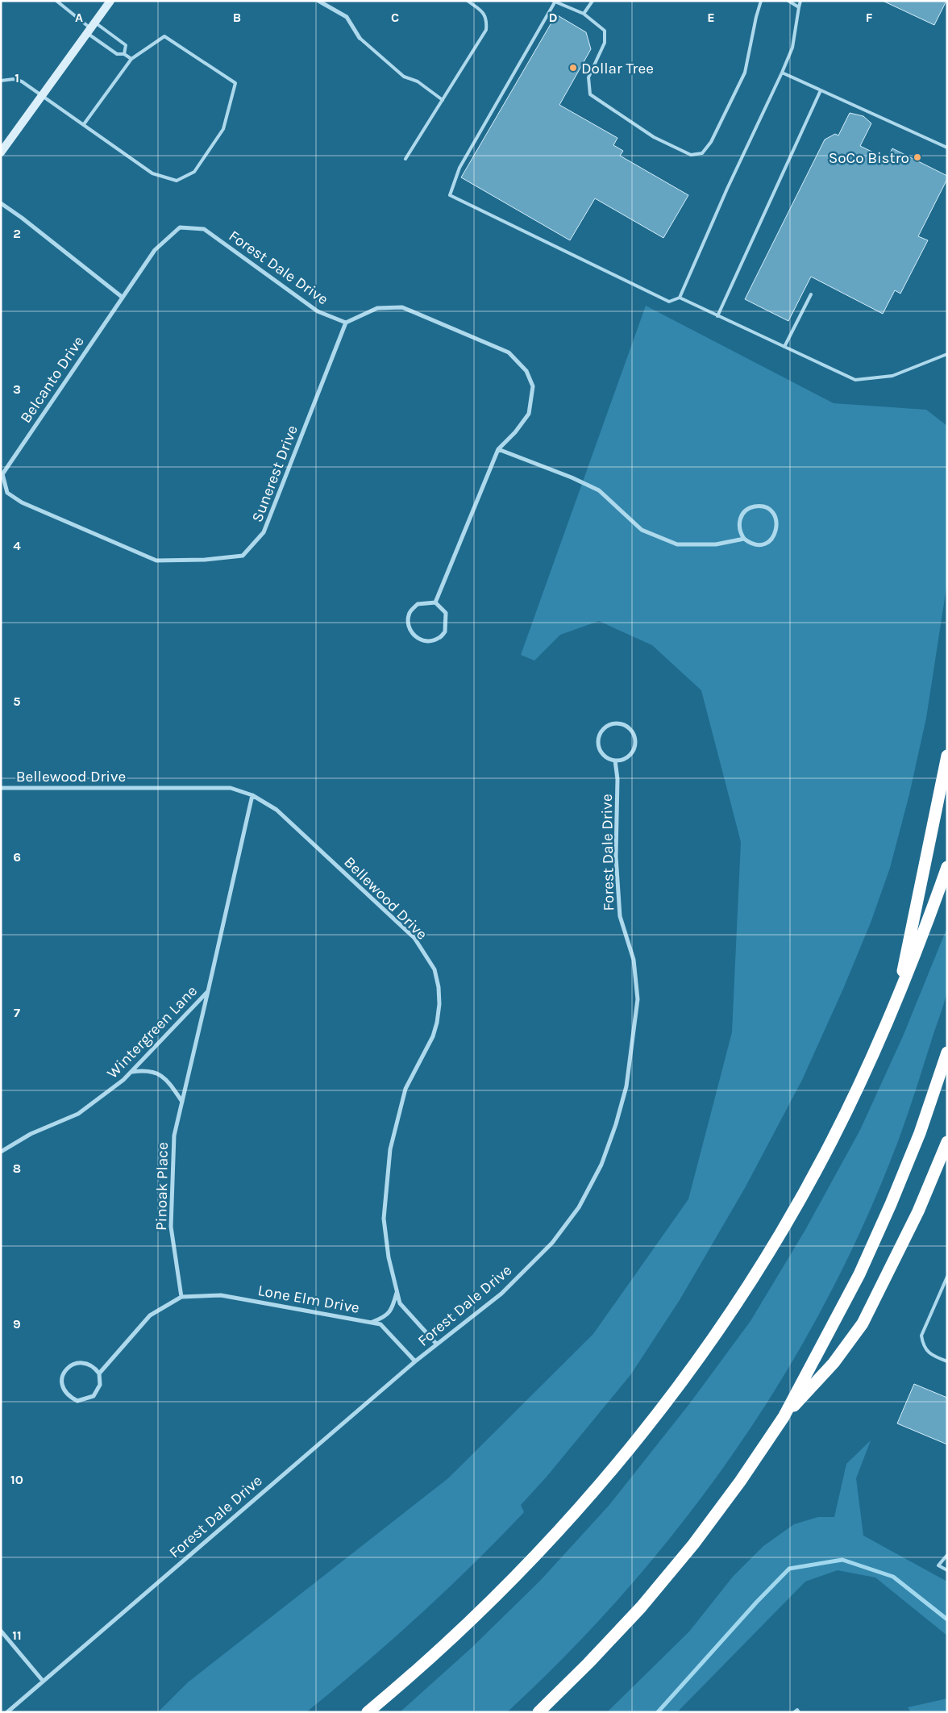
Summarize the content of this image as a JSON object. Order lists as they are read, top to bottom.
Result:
{
  "streets": {
    "street": [
      "Forest Dale Drive",
      "Belcanto Drive",
      "Sunerest Drive",
      "Bellewood Drive",
      "Wintergreen Lane",
      "Pinoak Place",
      "Lone Elm Drive"
    ]
  },
  "crossings": [
    ["Forest Dale Drive", "Belcanto Drive"],
    ["Forest Dale Drive", "Sunerest Drive"],
    ["Forest Dale Drive", "Bellewood Drive"],
    ["Forest Dale Drive", "Lone Elm Drive"],
    ["Belcanto Drive", "Sunerest Drive"],
    ["Bellewood Drive", "Wintergreen Lane"],
    ["Wintergreen Lane", "Pinoak Place"],
    ["Pinoak Place", "Lone Elm Drive"]
  ],
  "places": ["Dollar Tree", "SoCo Bistro"],
  "grid": {
    "columns": [
      "A",
      "B",
      "C",
      "D",
      "E",
      "F"
    ],
    "rows": [
      "1",
      "2",
      "3",
      "4",
      "5",
      "6",
      "7",
      "8",
      "9",
      "10",
      "11"
    ]
  }
}
